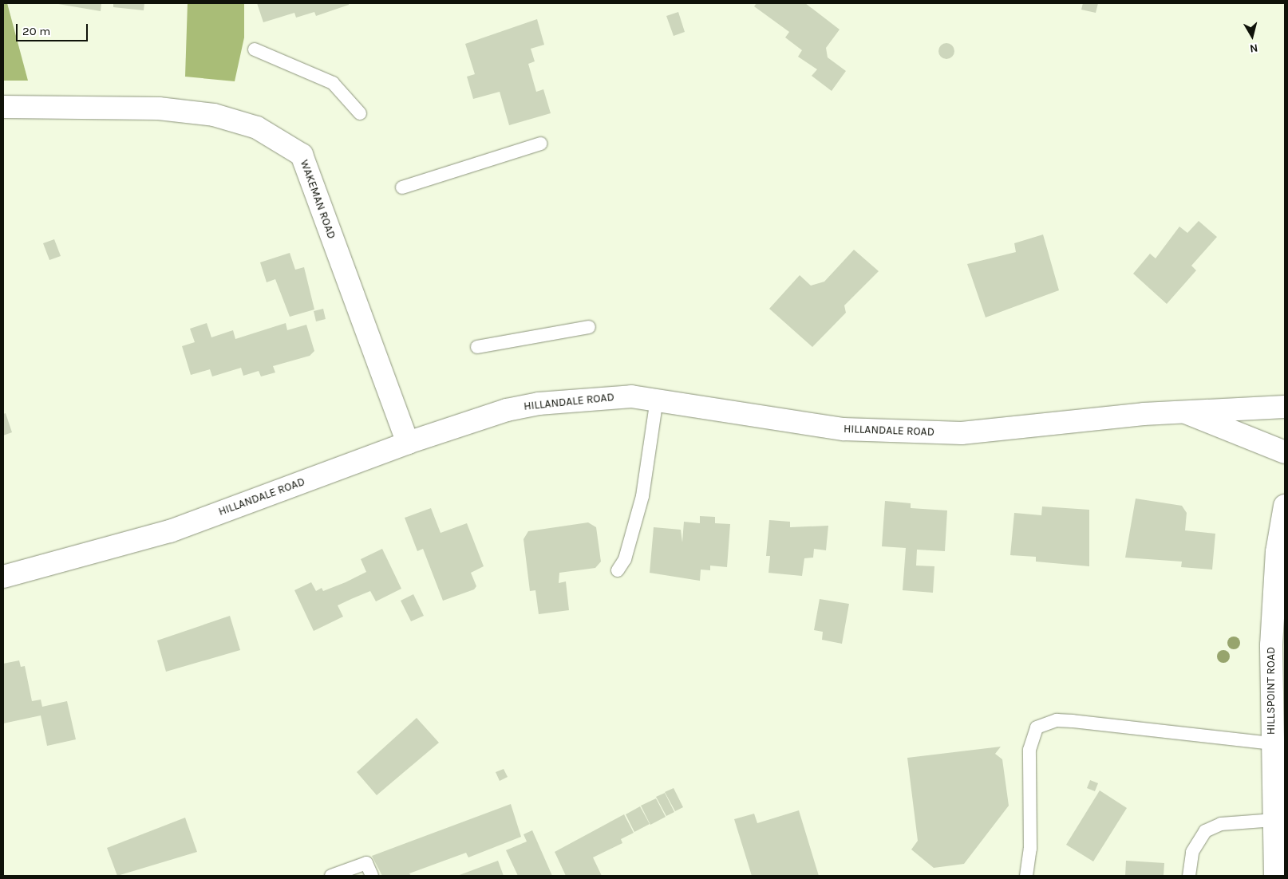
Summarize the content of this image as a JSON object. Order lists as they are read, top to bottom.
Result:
{
  "streets": {
    "street": ["WAKEMAN ROAD", "HILLANDALE ROAD", "HILLSPOINT ROAD"]
  },
  "crossings": [
    ["WAKEMAN ROAD", "HILLANDALE ROAD"]
  ],
  "scale_bar": "20 m",
  "north": "bottom"
}
